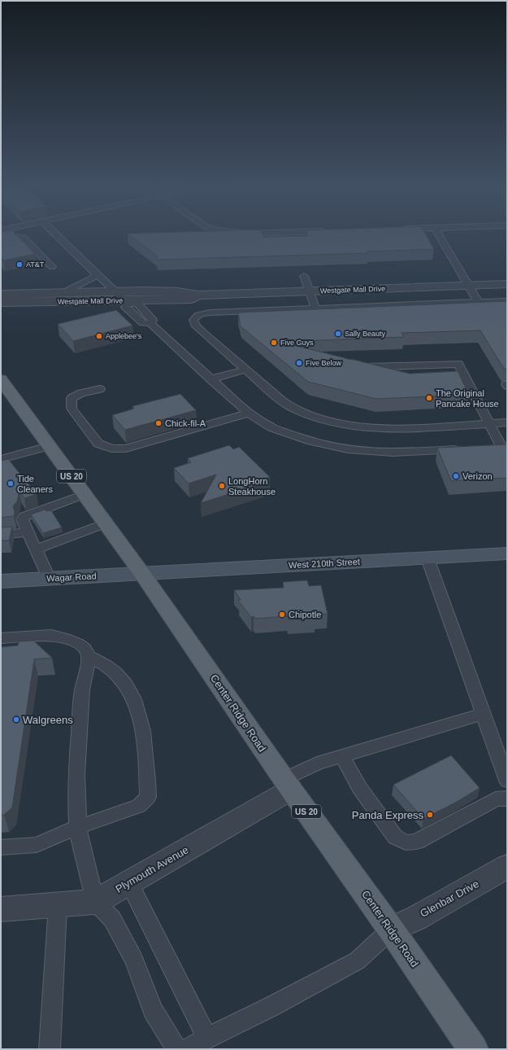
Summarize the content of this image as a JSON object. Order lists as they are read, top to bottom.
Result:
{
  "streets": {
    "main road": ["US 20", "Center Ridge Road"],
    "street": [
      "Westgate Mall Drive",
      "West 210th Street",
      "Wagar Road",
      "Plymouth Avenue",
      "Glenbar Drive"
    ]
  },
  "crossings": [
    ["West 210th Street", "Wagar Road"],
    ["West 210th Street", "Center Ridge Road"],
    ["Wagar Road", "Center Ridge Road"],
    ["Center Ridge Road", "Plymouth Avenue"],
    ["Center Ridge Road", "Glenbar Drive"]
  ],
  "places": [
    "AT&T",
    "Sally Beauty",
    "Applebee's",
    "Five Guys",
    "Five Below",
    "The Original Pancake House",
    "Chick-fil-A",
    "Verizon",
    "Tide Cleaners",
    "LongHorn Steakhouse",
    "Chipotle",
    "Walgreens",
    "Panda Express"
  ]
}
